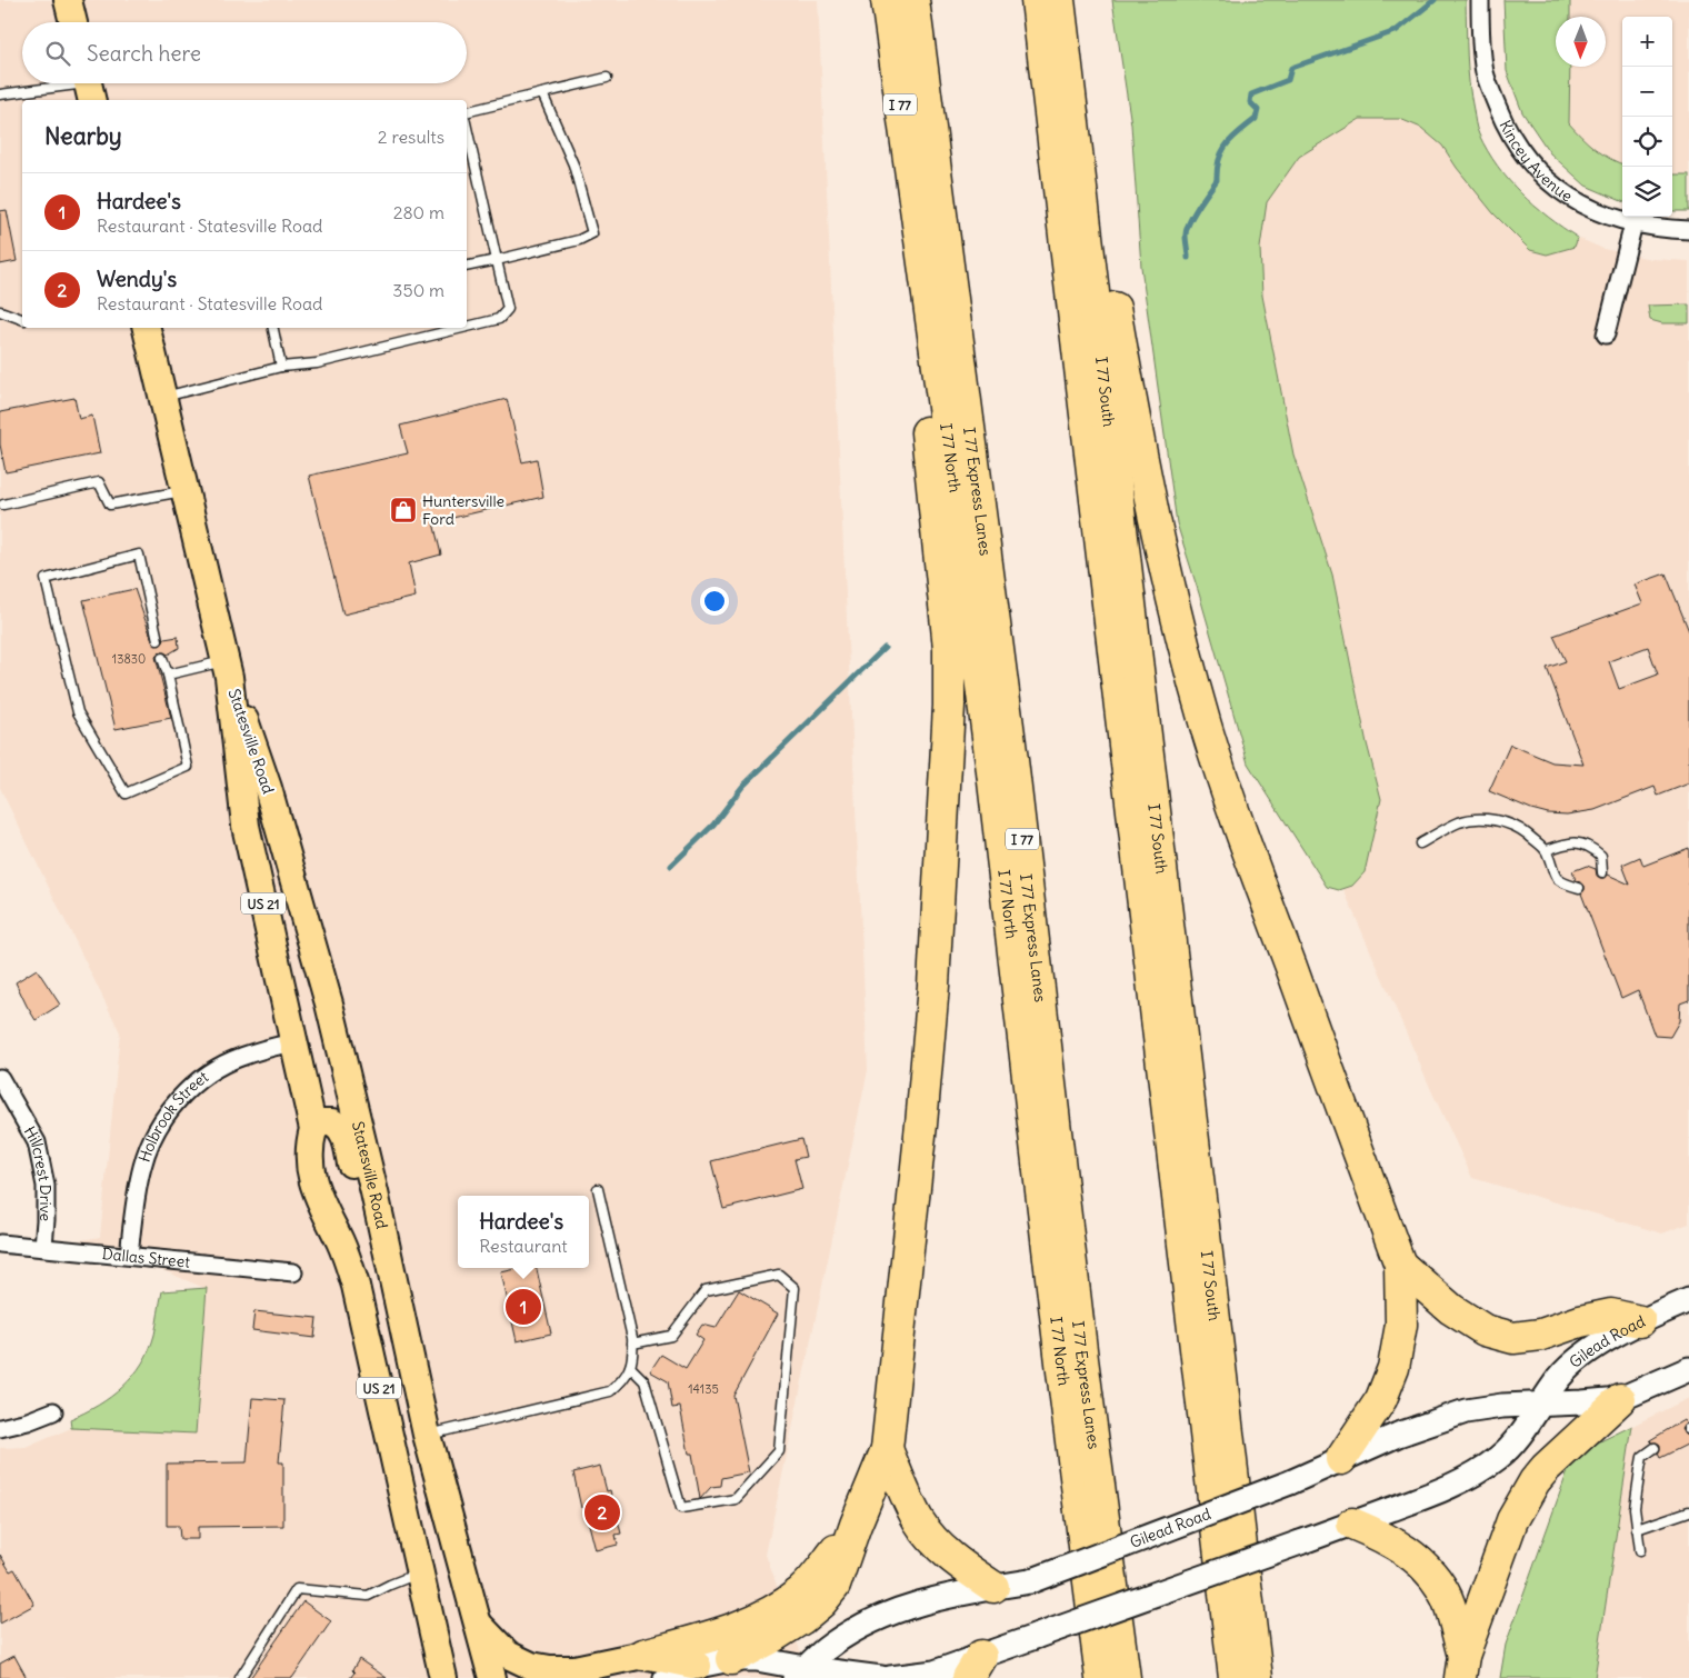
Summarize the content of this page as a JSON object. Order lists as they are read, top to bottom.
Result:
{
  "streets": {
    "highway": [
      "I 77",
      "I 77 South",
      "I 77 North",
      "I 77 Express Lanes"
    ],
    "main road": ["Statesville Road", "US 21", "Gilead Road"],
    "street": [
      "Kincey Avenue",
      "Holbrook Street",
      "Hillcrest Drive",
      "Dallas Street"
    ]
  },
  "crossings": [
    ["Statesville Road", "Holbrook Street"],
    ["Holbrook Street", "Dallas Street"],
    ["Hillcrest Drive", "Dallas Street"]
  ],
  "places": {
    "shop": ["Huntersville Ford"]
  },
  "house_numbers": ["13830", "14135"],
  "north": "bottom",
  "page": {
    "map_buttons": ["+", "−"],
    "search": "Search here",
    "heading": ["Nearby", "2 results"],
    "list": [
      {
        "mark": "1",
        "name": "Hardee's",
        "note": "Restaurant · Statesville Road",
        "value": "280 m"
      },
      {
        "mark": "2",
        "name": "Wendy's",
        "note": "Restaurant · Statesville Road",
        "value": "350 m"
      }
    ],
    "popup": ["Hardee's", "Restaurant"],
    "pins": ["1", "2"]
  }
}
